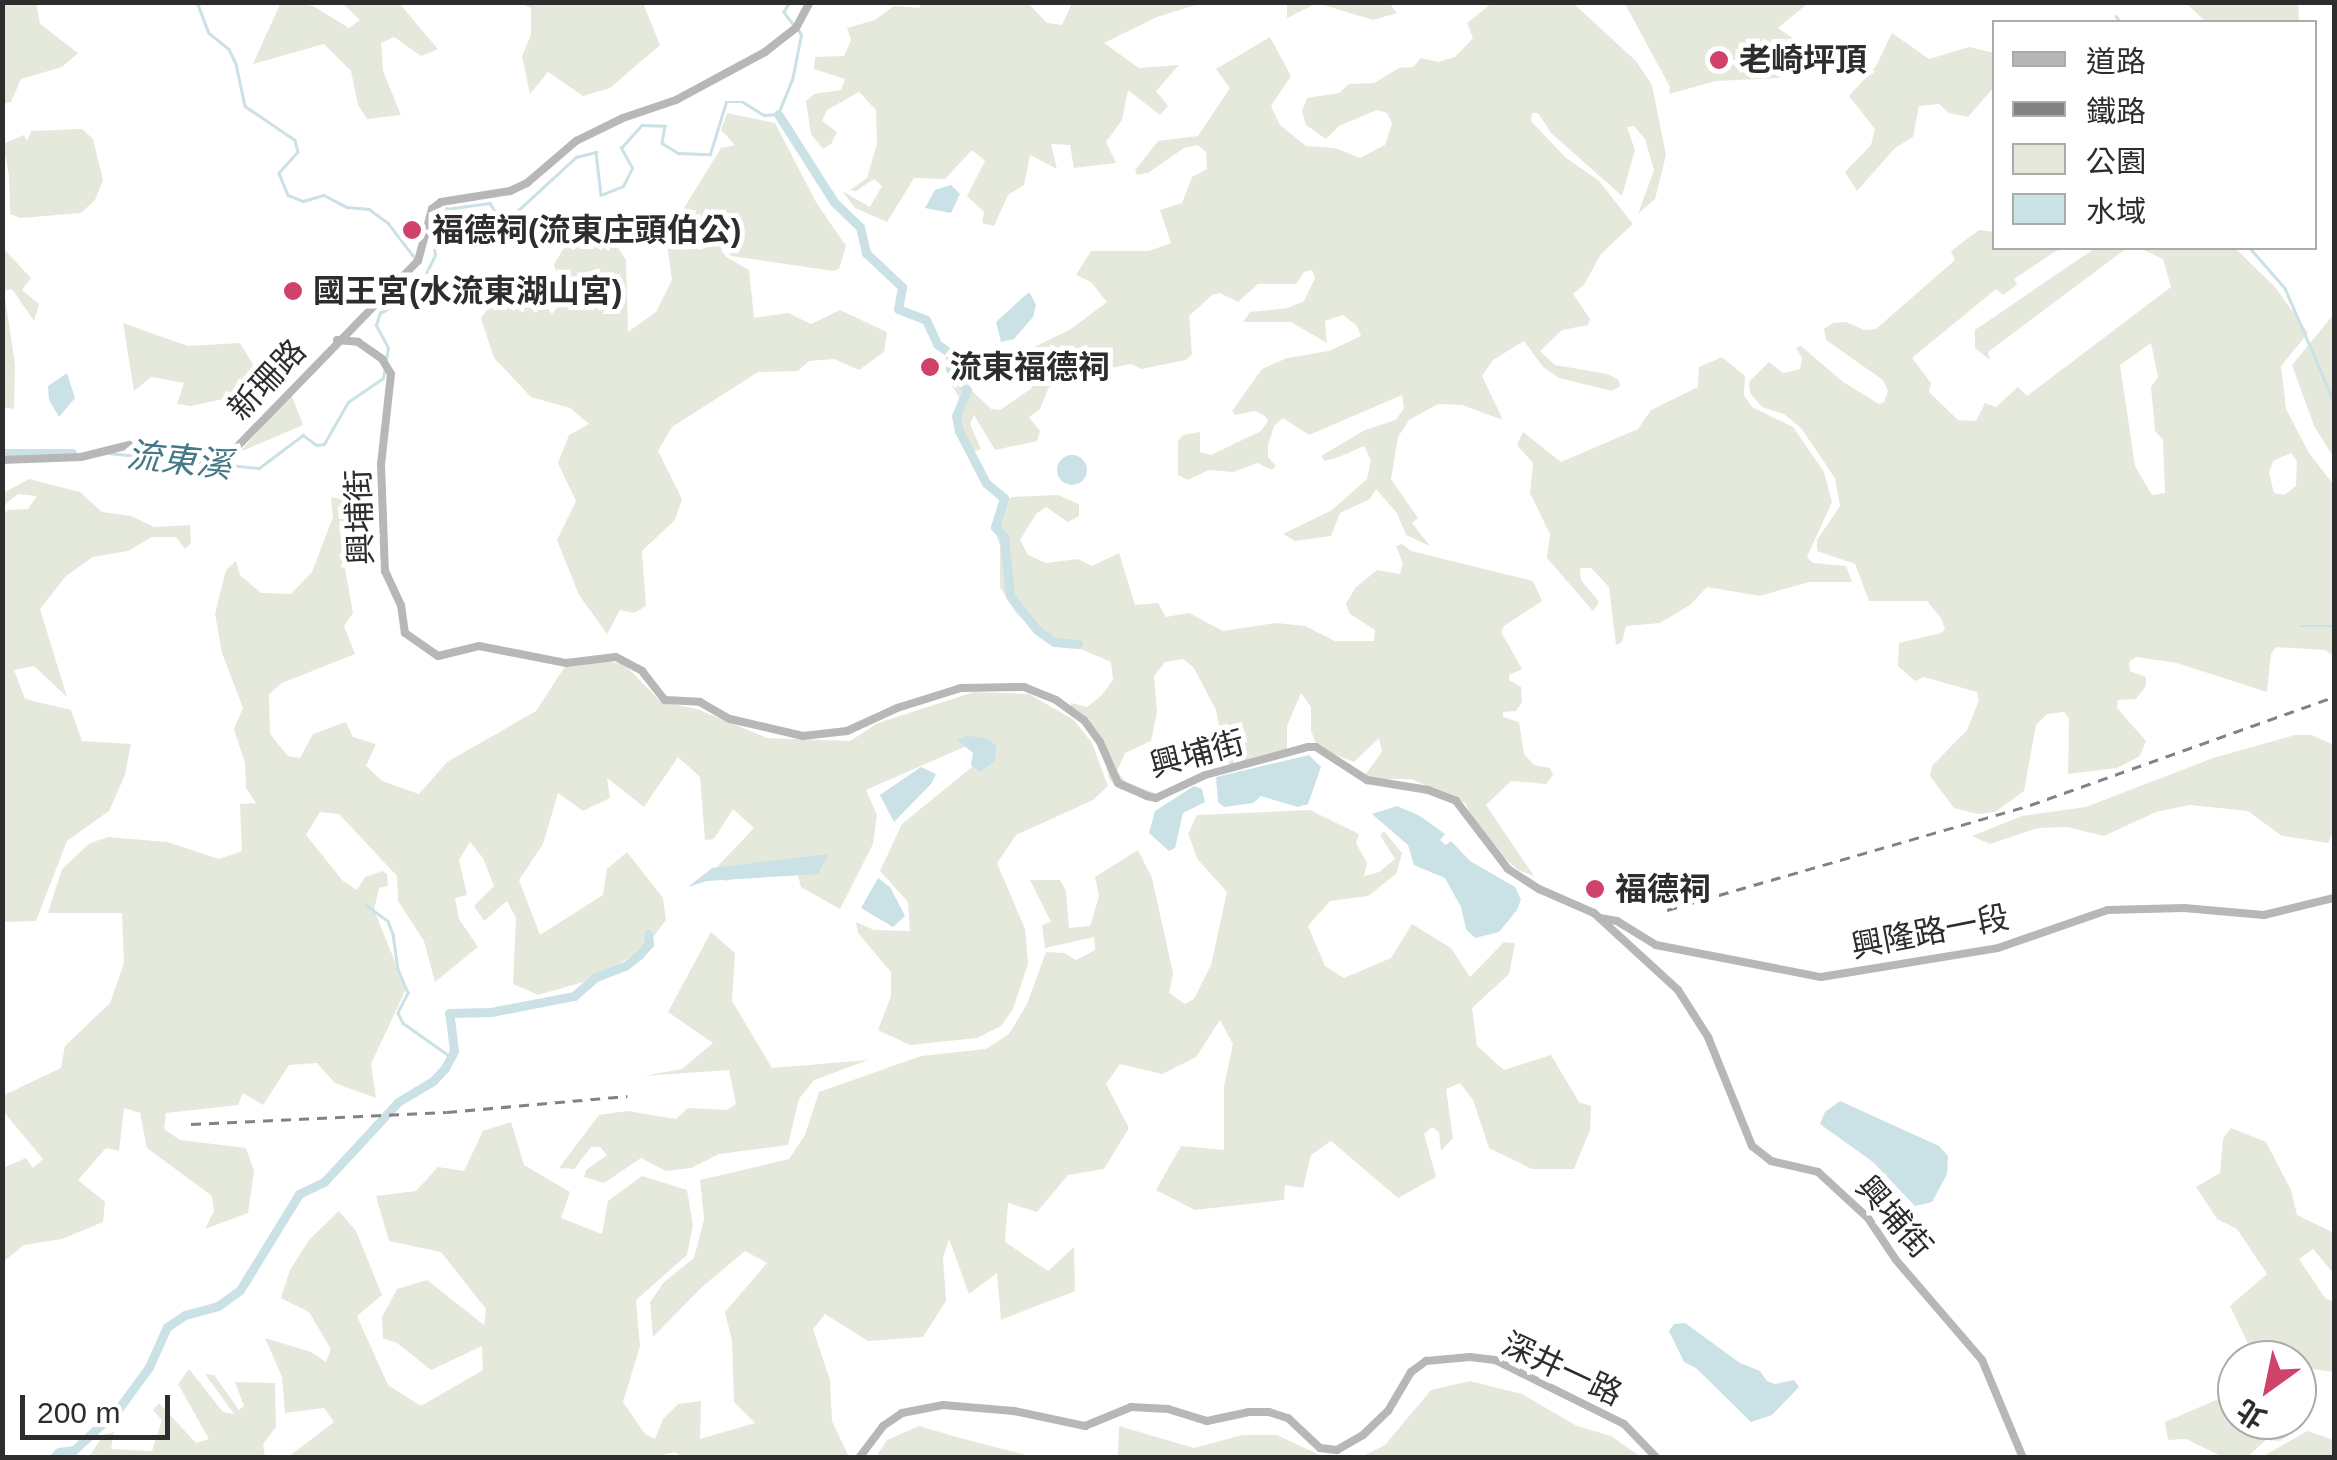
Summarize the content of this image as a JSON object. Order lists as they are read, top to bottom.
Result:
{
  "streets": {
    "street": [
      "新珊路",
      "興埔街",
      "興隆路一段",
      "深井一路"
    ]
  },
  "crossings": [
    ["新珊路", "興埔街"],
    ["興埔街", "興隆路一段"]
  ],
  "water": ["流東溪"],
  "places": [
    "老崎坪頂",
    "福德祠(流東庄頭伯公)",
    "國王宮(水流東湖山宮)",
    "流東福德祠",
    "福德祠"
  ],
  "legend": [
    "道路",
    "鐵路",
    "公園",
    "水域"
  ],
  "scale_bar": "200 m",
  "north": "bottom left"
}
